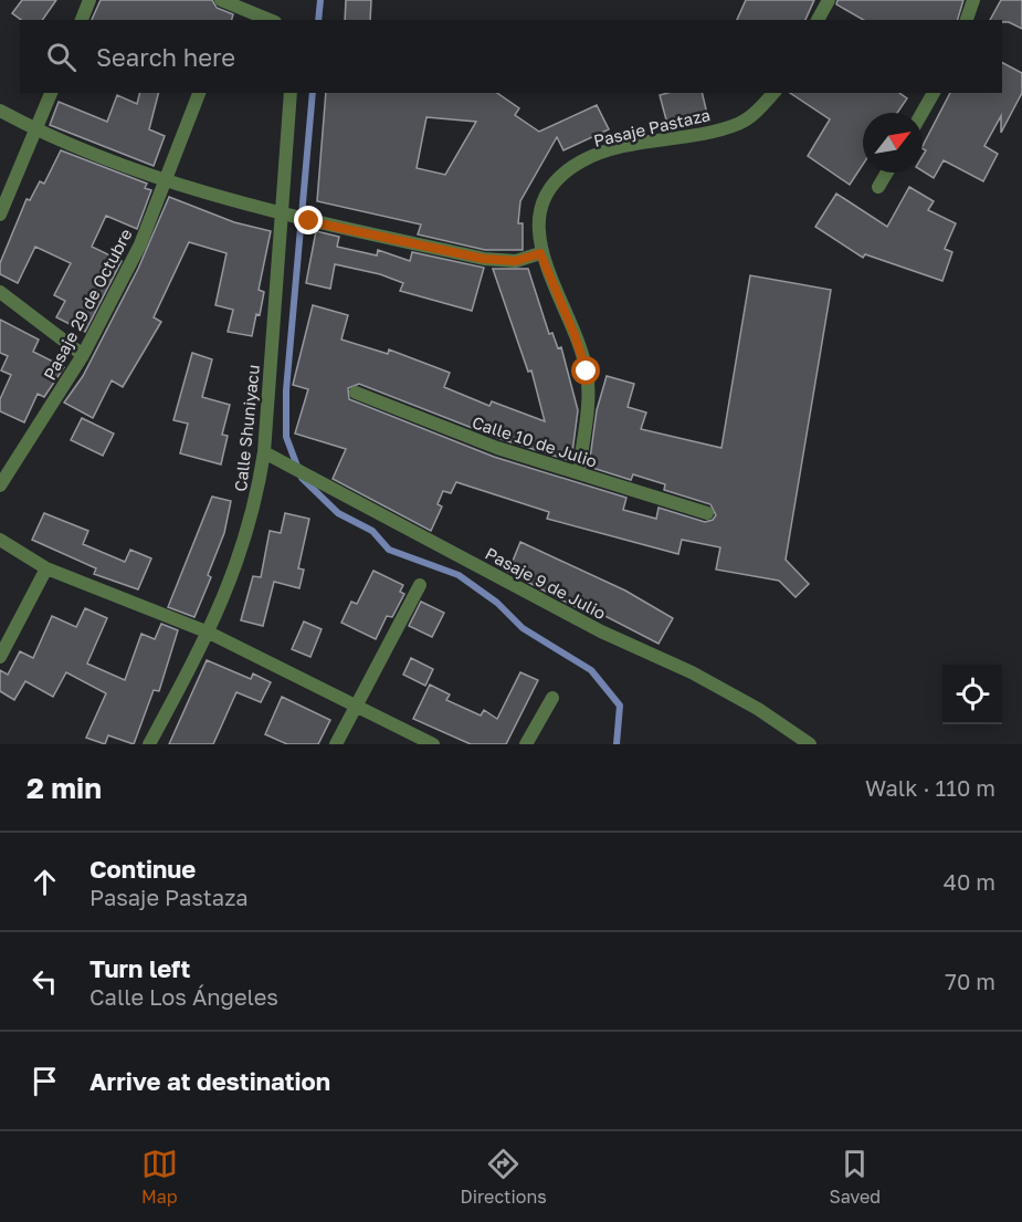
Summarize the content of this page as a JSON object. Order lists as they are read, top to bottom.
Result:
{
  "streets": {
    "street": [
      "Pasaje Pastaza",
      "Pasaje 29 de Octubre",
      "Calle Shuniyacu",
      "Calle 10 de Julio",
      "Pasaje 9 de Julio"
    ]
  },
  "crossings": [
    ["Pasaje Pastaza", "Calle 10 de Julio"],
    ["Calle Shuniyacu", "Pasaje 9 de Julio"]
  ],
  "north": "top right",
  "page": {
    "search": "Search here",
    "heading": ["2 min", "Walk · 110 m"],
    "list": [
      ["Continue", "Pasaje Pastaza", "40 m"],
      ["Turn left", "Calle Los Ángeles", "70 m"],
      "Arrive at destination"
    ],
    "nav": ["Map", "Directions", "Saved"]
  }
}
